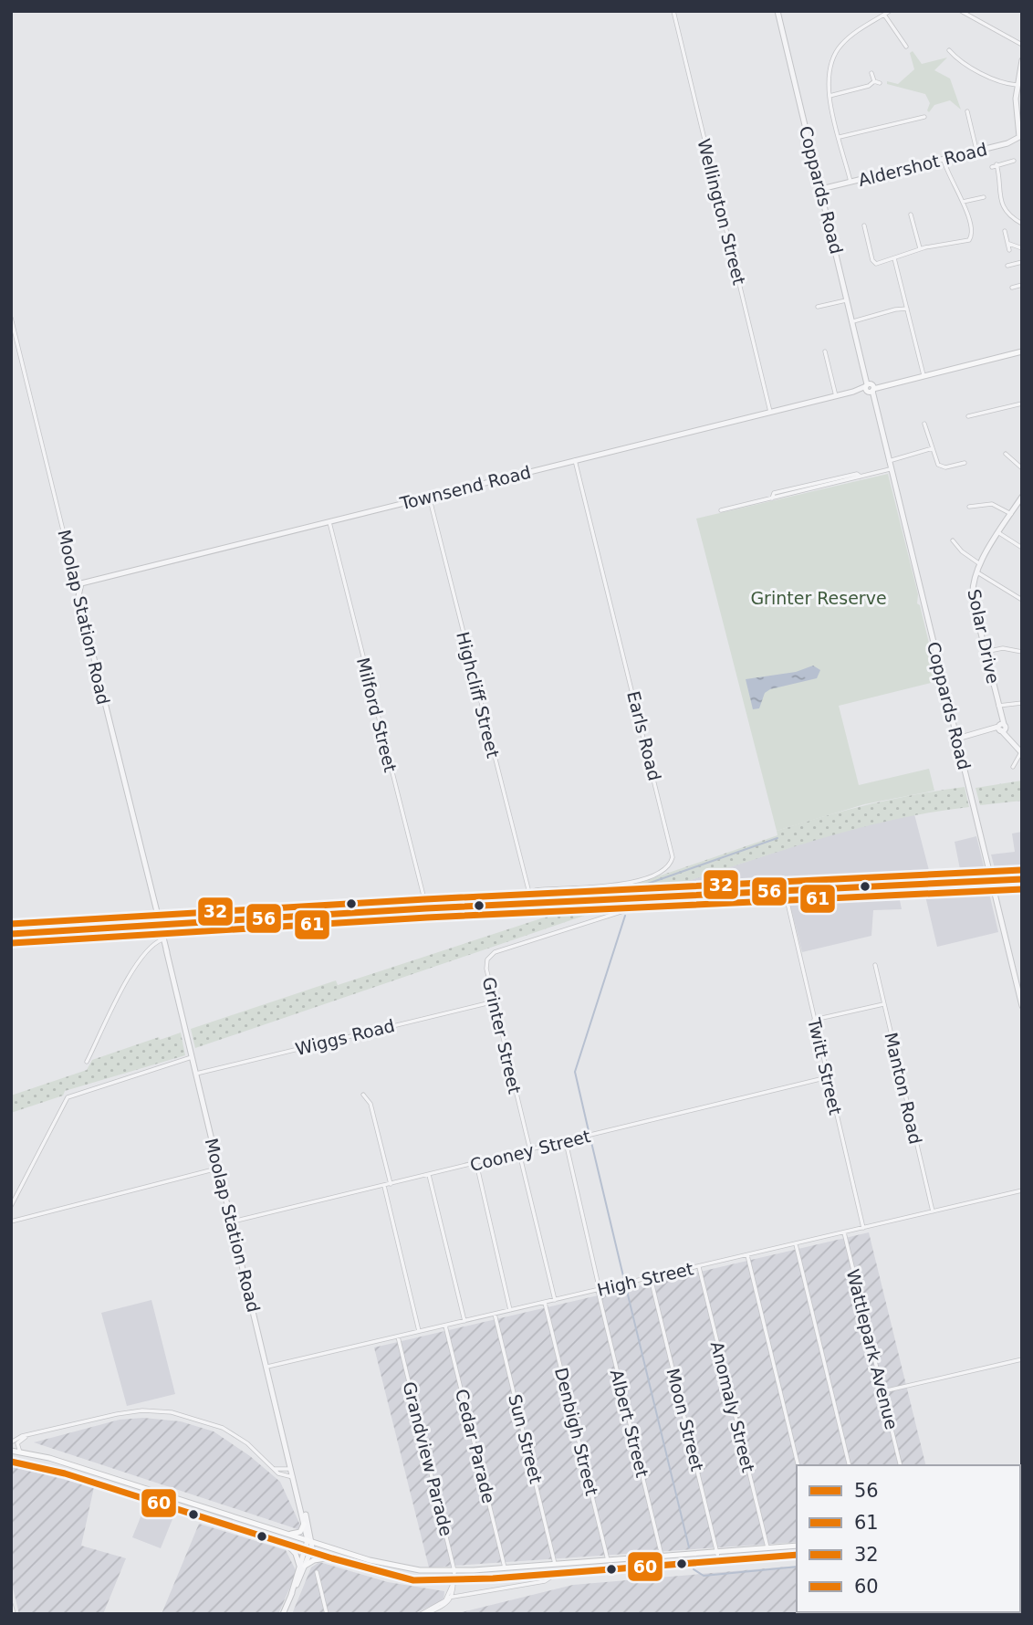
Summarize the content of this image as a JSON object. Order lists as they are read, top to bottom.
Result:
{
  "streets": {
    "main road": ["Townsend Road"],
    "street": [
      "Aldershot Road",
      "Coppards Road",
      "Wellington Street",
      "Moolap Station Road",
      "Solar Drive",
      "Highcliff Street",
      "Milford Street",
      "Earls Road",
      "Grinter Street",
      "Wiggs Road",
      "Twitt Street",
      "Manton Road",
      "Cooney Street",
      "High Street",
      "Wattlepark Avenue",
      "Anomaly Street",
      "Moon Street",
      "Albert Street",
      "Denbigh Street",
      "Sun Street",
      "Cedar Parade",
      "Grandview Parade"
    ]
  },
  "crossings": [
    ["Aldershot Road", "Coppards Road"],
    ["Coppards Road", "Townsend Road"],
    ["Wellington Street", "Townsend Road"],
    ["Townsend Road", "Moolap Station Road"],
    ["Townsend Road", "Highcliff Street"],
    ["Townsend Road", "Milford Street"],
    ["Townsend Road", "Earls Road"],
    ["Moolap Station Road", "Wiggs Road"],
    ["Moolap Station Road", "Cooney Street"],
    ["Moolap Station Road", "High Street"],
    ["Highcliff Street", "Earls Road"],
    ["Grinter Street", "Wiggs Road"],
    ["Grinter Street", "Cooney Street"],
    ["Twitt Street", "Cooney Street"],
    ["Twitt Street", "High Street"],
    ["Manton Road", "High Street"],
    ["Cooney Street", "Albert Street"],
    ["High Street", "Wattlepark Avenue"],
    ["High Street", "Anomaly Street"],
    ["High Street", "Moon Street"],
    ["High Street", "Albert Street"],
    ["High Street", "Denbigh Street"],
    ["High Street", "Sun Street"],
    ["High Street", "Cedar Parade"],
    ["High Street", "Grandview Parade"]
  ],
  "parks": ["Grinter Reserve"],
  "lines": [
    "transit line 32",
    "transit line 56",
    "transit line 61",
    "transit line 60"
  ],
  "legend": [
    "56",
    "61",
    "32",
    "60"
  ]
}
